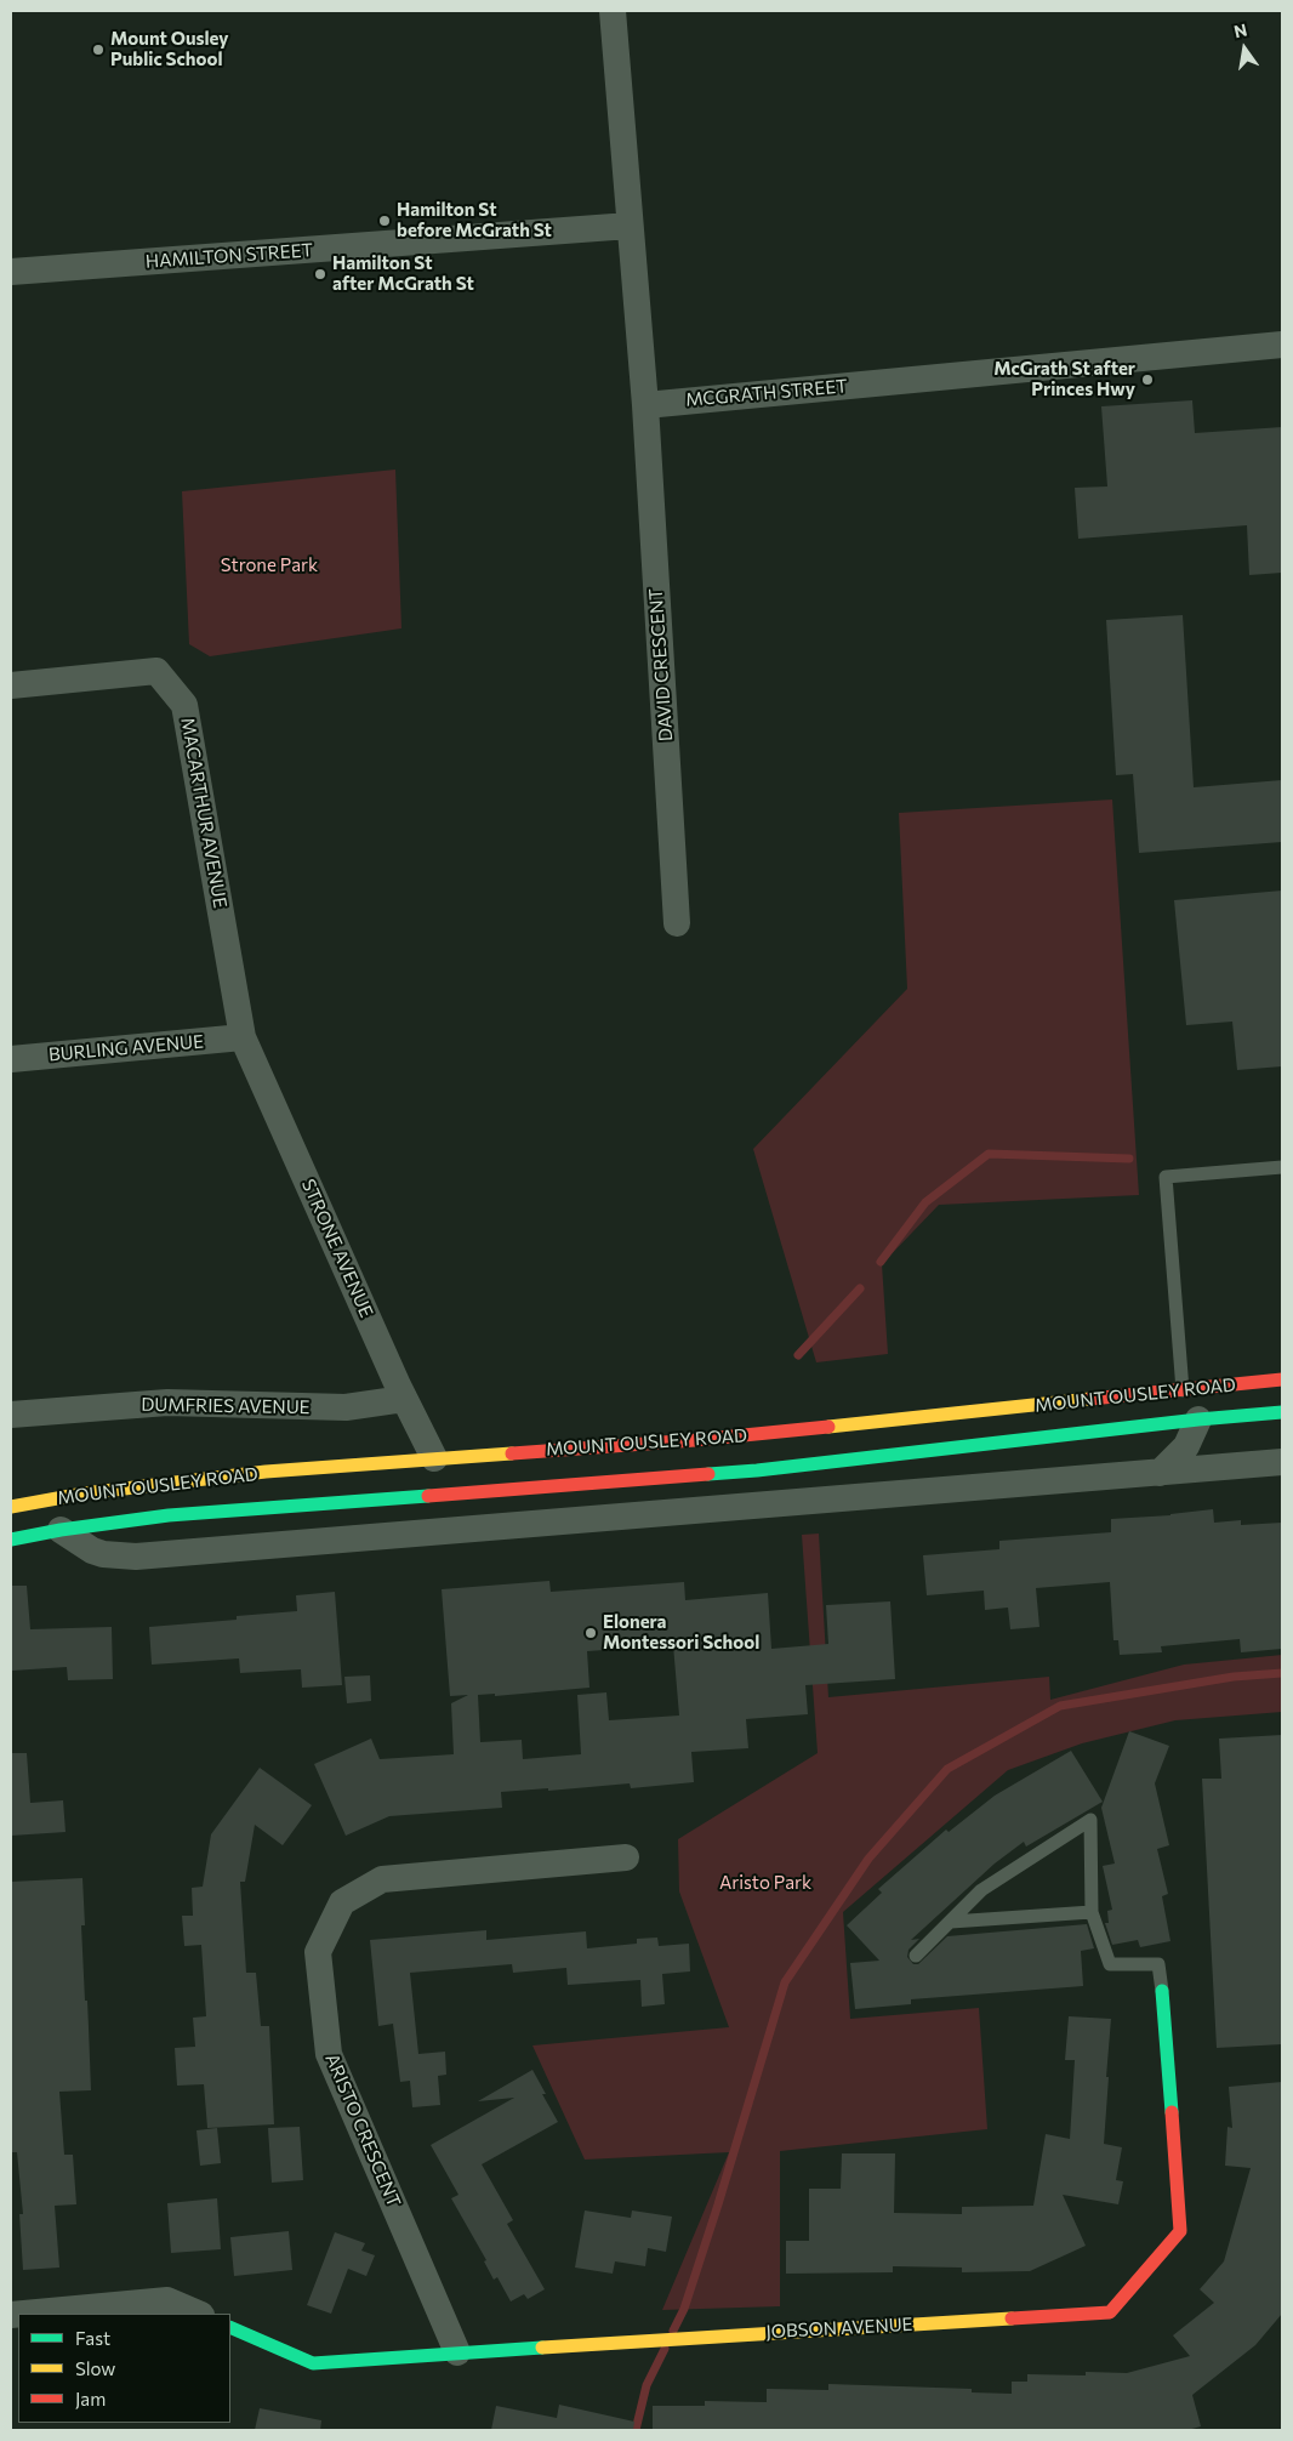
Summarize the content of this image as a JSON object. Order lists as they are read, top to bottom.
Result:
{
  "streets": {
    "main road": ["MOUNT OUSLEY ROAD", "JOBSON AVENUE"],
    "street": [
      "HAMILTON STREET",
      "MCGRATH STREET",
      "DAVID CRESCENT",
      "MACARTHUR AVENUE",
      "BURLING AVENUE",
      "STRONE AVENUE",
      "DUMFRIES AVENUE",
      "ARISTO CRESCENT"
    ]
  },
  "crossings": [
    ["MCGRATH STREET", "DAVID CRESCENT"],
    ["MACARTHUR AVENUE", "BURLING AVENUE"],
    ["MACARTHUR AVENUE", "STRONE AVENUE"],
    ["BURLING AVENUE", "STRONE AVENUE"],
    ["STRONE AVENUE", "MOUNT OUSLEY ROAD"],
    ["STRONE AVENUE", "DUMFRIES AVENUE"],
    ["ARISTO CRESCENT", "JOBSON AVENUE"]
  ],
  "parks": ["Strone Park", "Aristo Park"],
  "places": [
    "Mount Ousley Public School",
    "Hamilton St before McGrath St",
    "Hamilton St after McGrath St",
    "McGrath St after Princes Hwy",
    "Elonera Montessori School"
  ],
  "legend": ["Fast", "Slow", "Jam"],
  "north": "top"
}
